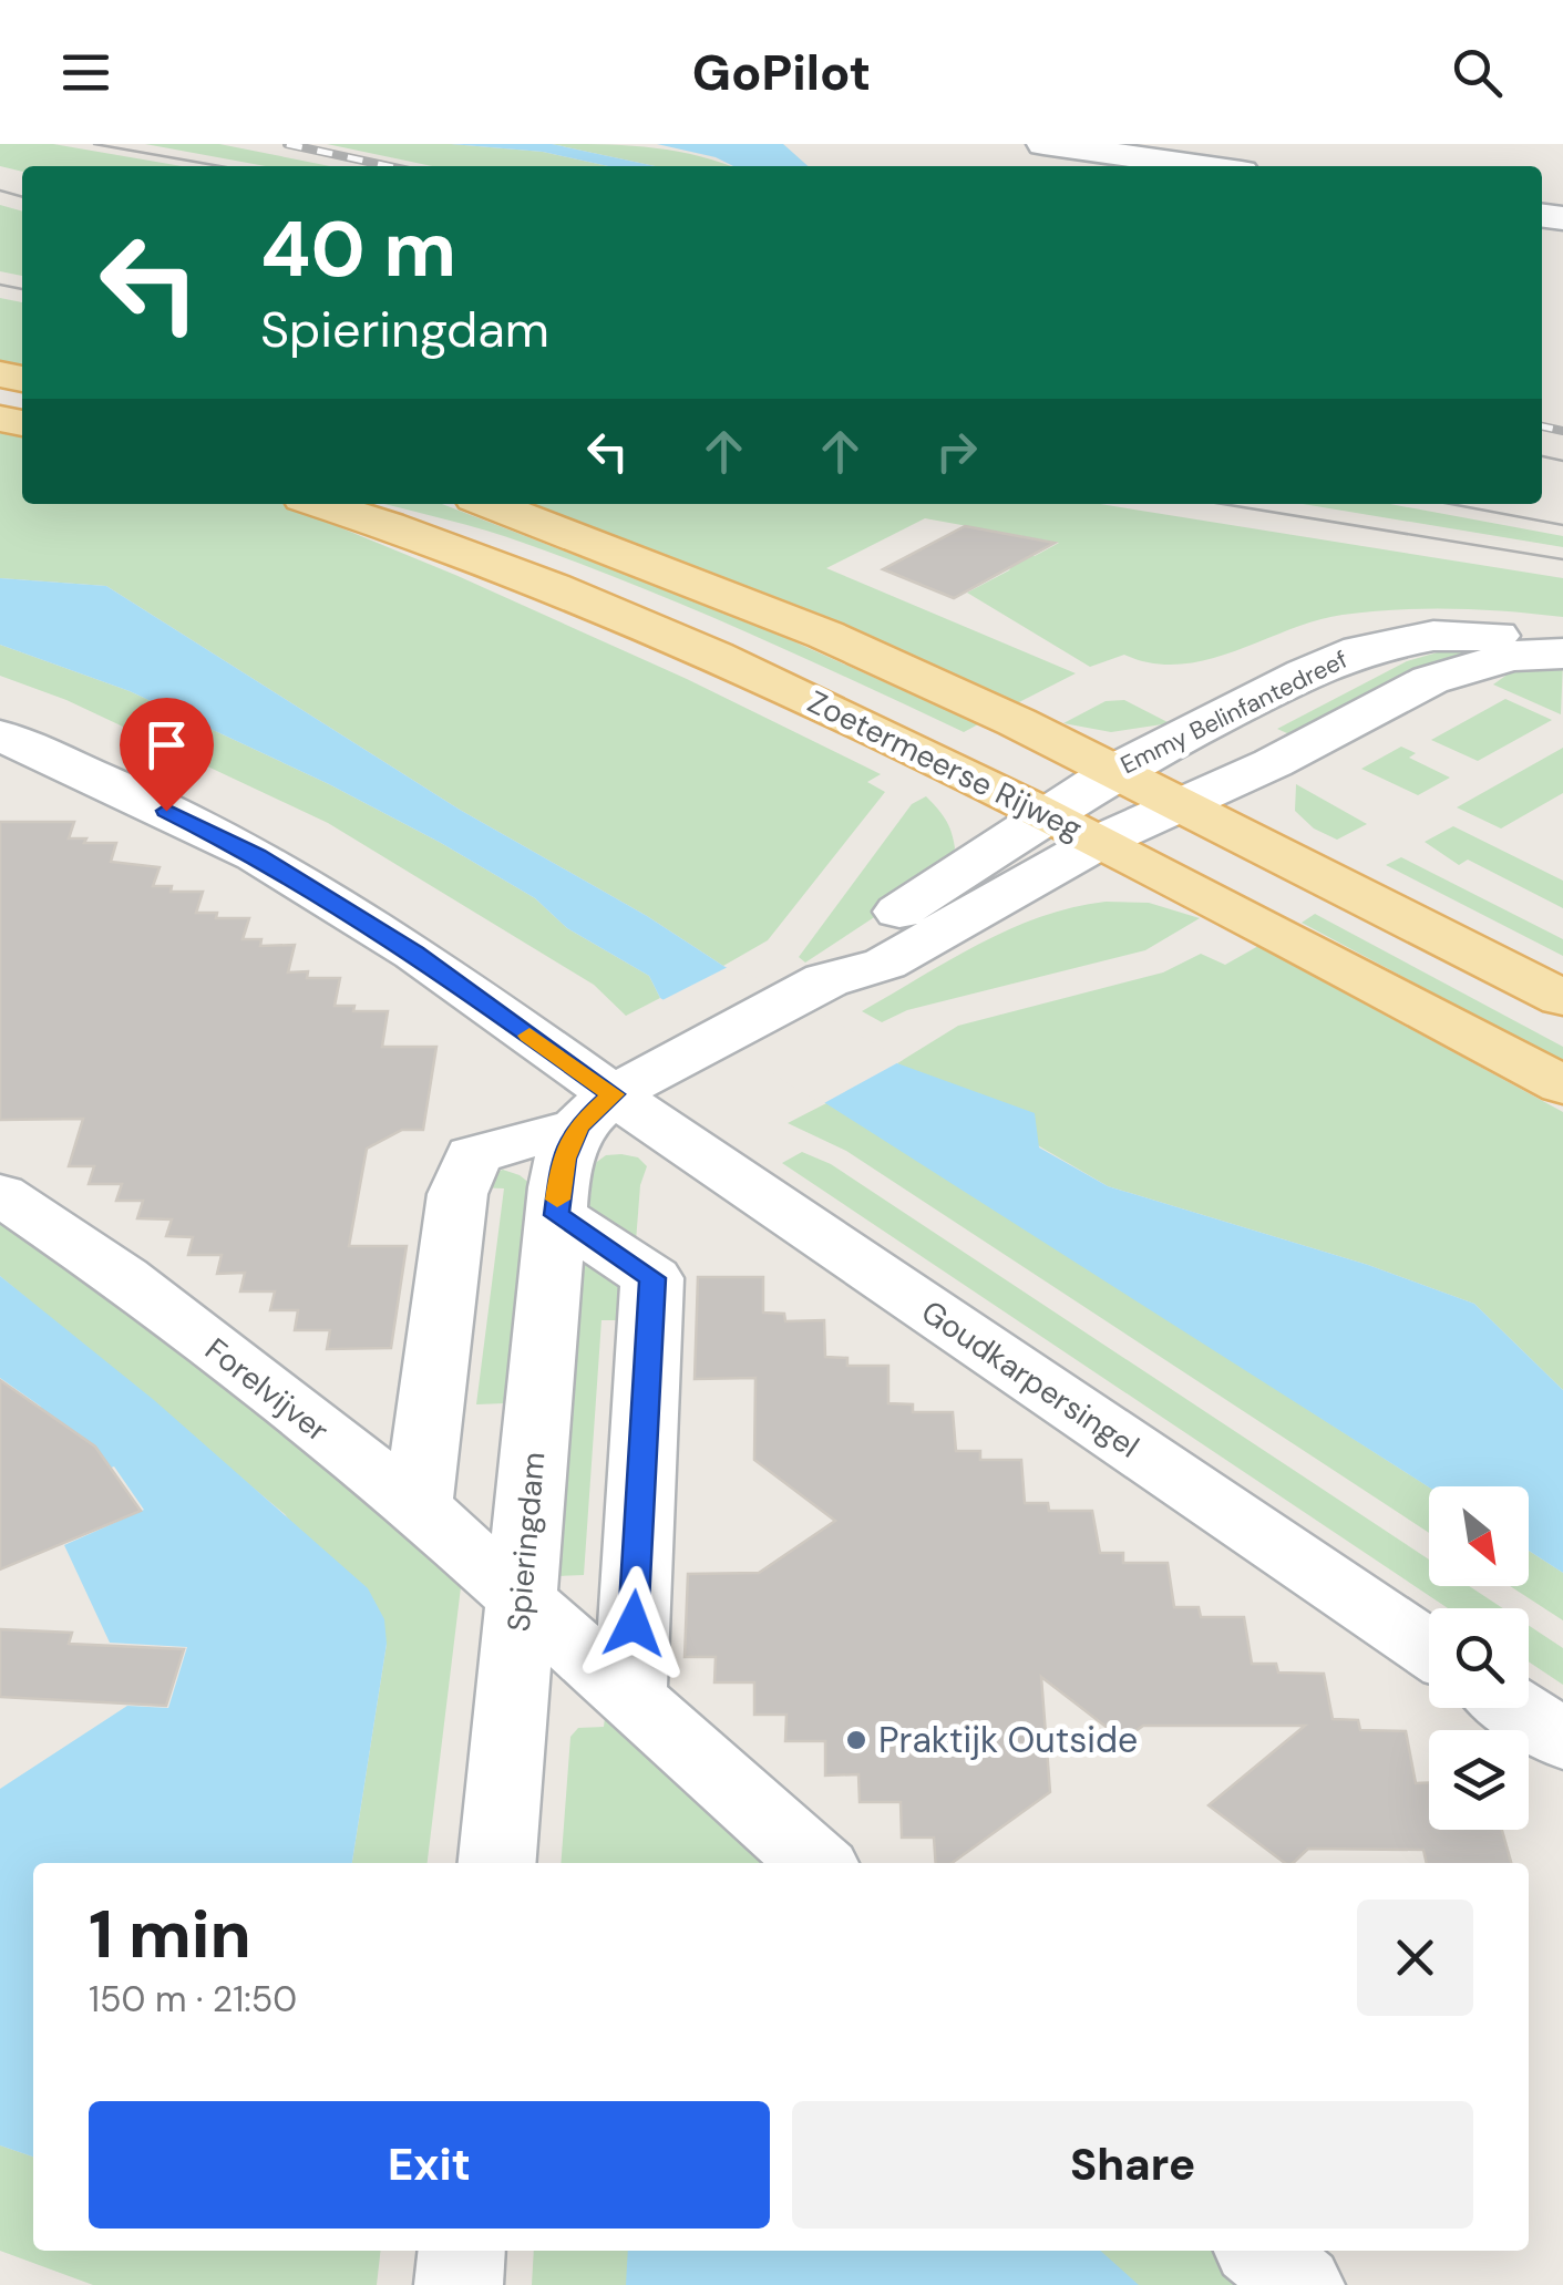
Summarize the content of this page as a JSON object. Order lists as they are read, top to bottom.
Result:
{
  "streets": {
    "main road": ["Zoetermeerse Rijweg"],
    "street": [
      "Emmy Belinfantedreef",
      "Goudkarpersingel",
      "Forelvijver",
      "Spieringdam"
    ]
  },
  "crossings": [
    ["Emmy Belinfantedreef", "Zoetermeerse Rijweg"],
    ["Goudkarpersingel", "Spieringdam"],
    ["Forelvijver", "Spieringdam"]
  ],
  "places": ["Praktijk Outside"],
  "north": "bottom right",
  "page": {
    "header": "GoPilot",
    "turn": ["40 m", "Spieringdam"],
    "heading": ["1 min", "150 m · 21:50"],
    "buttons": ["Exit", "Share"]
  }
}
